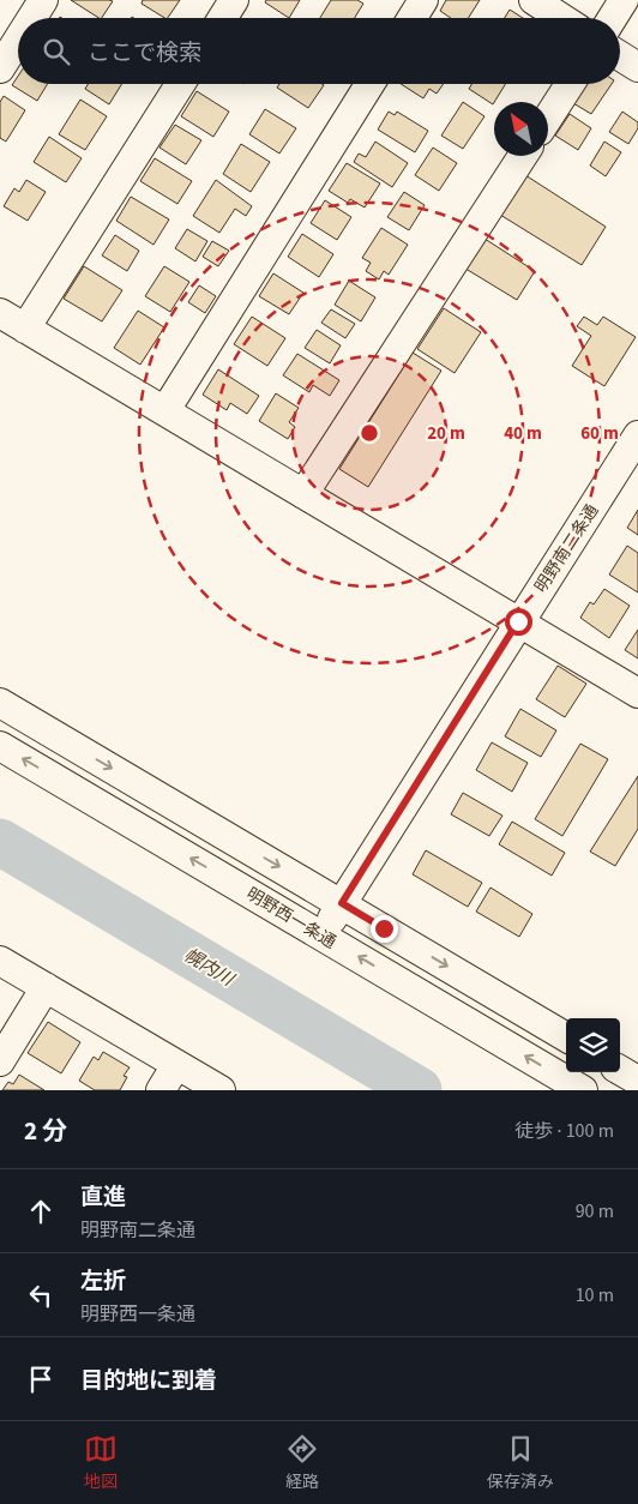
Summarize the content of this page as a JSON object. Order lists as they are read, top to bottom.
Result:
{
  "streets": {
    "street": ["明野南二条通", "明野西一条通"]
  },
  "crossings": [
    ["明野南二条通", "明野西一条通"]
  ],
  "water": ["幌内川"],
  "north": "top left",
  "page": {
    "search": "ここで検索",
    "heading": ["2 分", "徒歩 · 100 m"],
    "list": [
      ["直進", "明野南二条通", "90 m"],
      ["左折", "明野西一条通", "10 m"],
      "目的地に到着"
    ],
    "nav": ["地図", "経路", "保存済み"]
  },
  "rings": ["20 m", "40 m", "60 m"]
}
